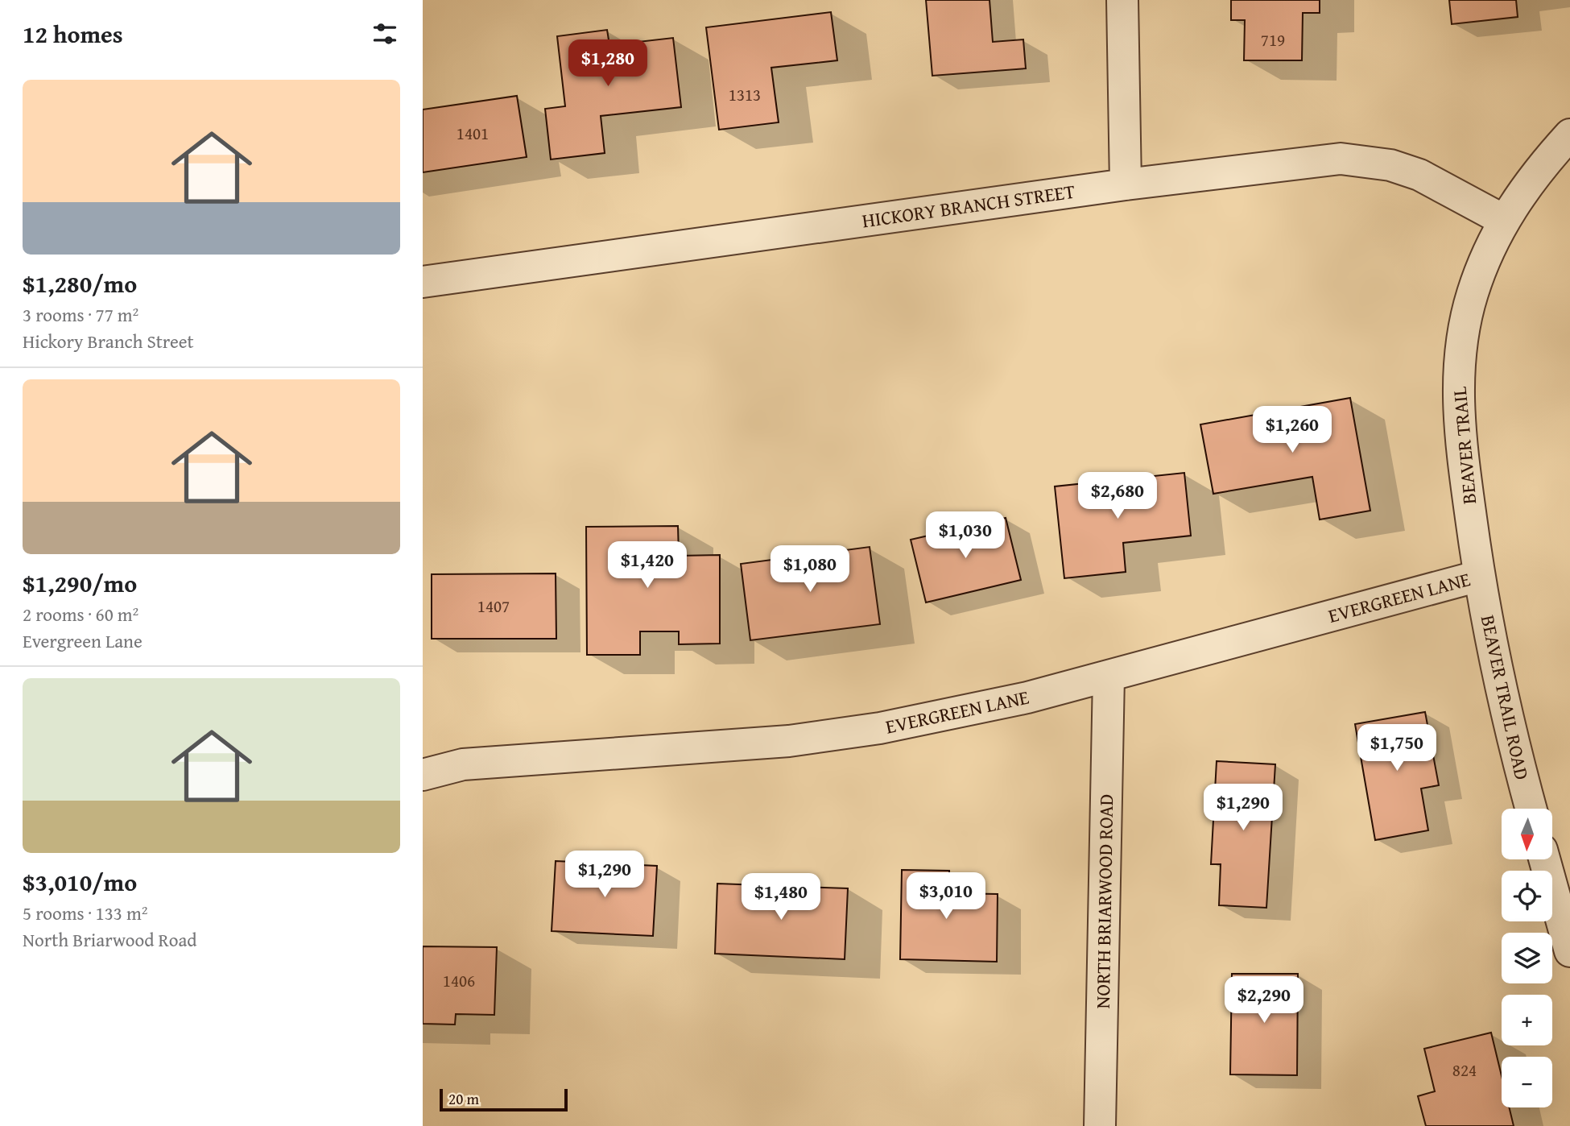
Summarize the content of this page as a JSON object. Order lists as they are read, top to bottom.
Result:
{
  "streets": {
    "street": [
      "HICKORY BRANCH STREET",
      "BEAVER TRAIL",
      "EVERGREEN LANE",
      "BEAVER TRAIL ROAD",
      "NORTH BRIARWOOD ROAD"
    ]
  },
  "crossings": [
    ["HICKORY BRANCH STREET", "BEAVER TRAIL"],
    ["BEAVER TRAIL", "EVERGREEN LANE"],
    ["BEAVER TRAIL", "BEAVER TRAIL ROAD"],
    ["EVERGREEN LANE", "BEAVER TRAIL ROAD"],
    ["EVERGREEN LANE", "NORTH BRIARWOOD ROAD"]
  ],
  "house_numbers": [
    "719",
    "1313",
    "1401",
    "1407",
    "1406",
    "824"
  ],
  "scale_bar": "20 m",
  "north": "bottom",
  "page": {
    "heading": "12 homes",
    "price": [
      "$1,280",
      "$1,260",
      "$2,680",
      "$1,030",
      "$1,420",
      "$1,080",
      "$1,750",
      "$1,290",
      "$1,290",
      "$3,010",
      "$1,480",
      "$2,290"
    ],
    "list": [
      {
        "name": "$1,280/mo",
        "note": "3 rooms · 77 m² · Hickory Branch Street"
      },
      {
        "name": "$1,290/mo",
        "note": "2 rooms · 60 m² · Evergreen Lane"
      },
      {
        "name": "$3,010/mo",
        "note": "5 rooms · 133 m² · North Briarwood Road"
      }
    ],
    "map_buttons": ["+", "−"],
    "scale": "20 m"
  }
}
